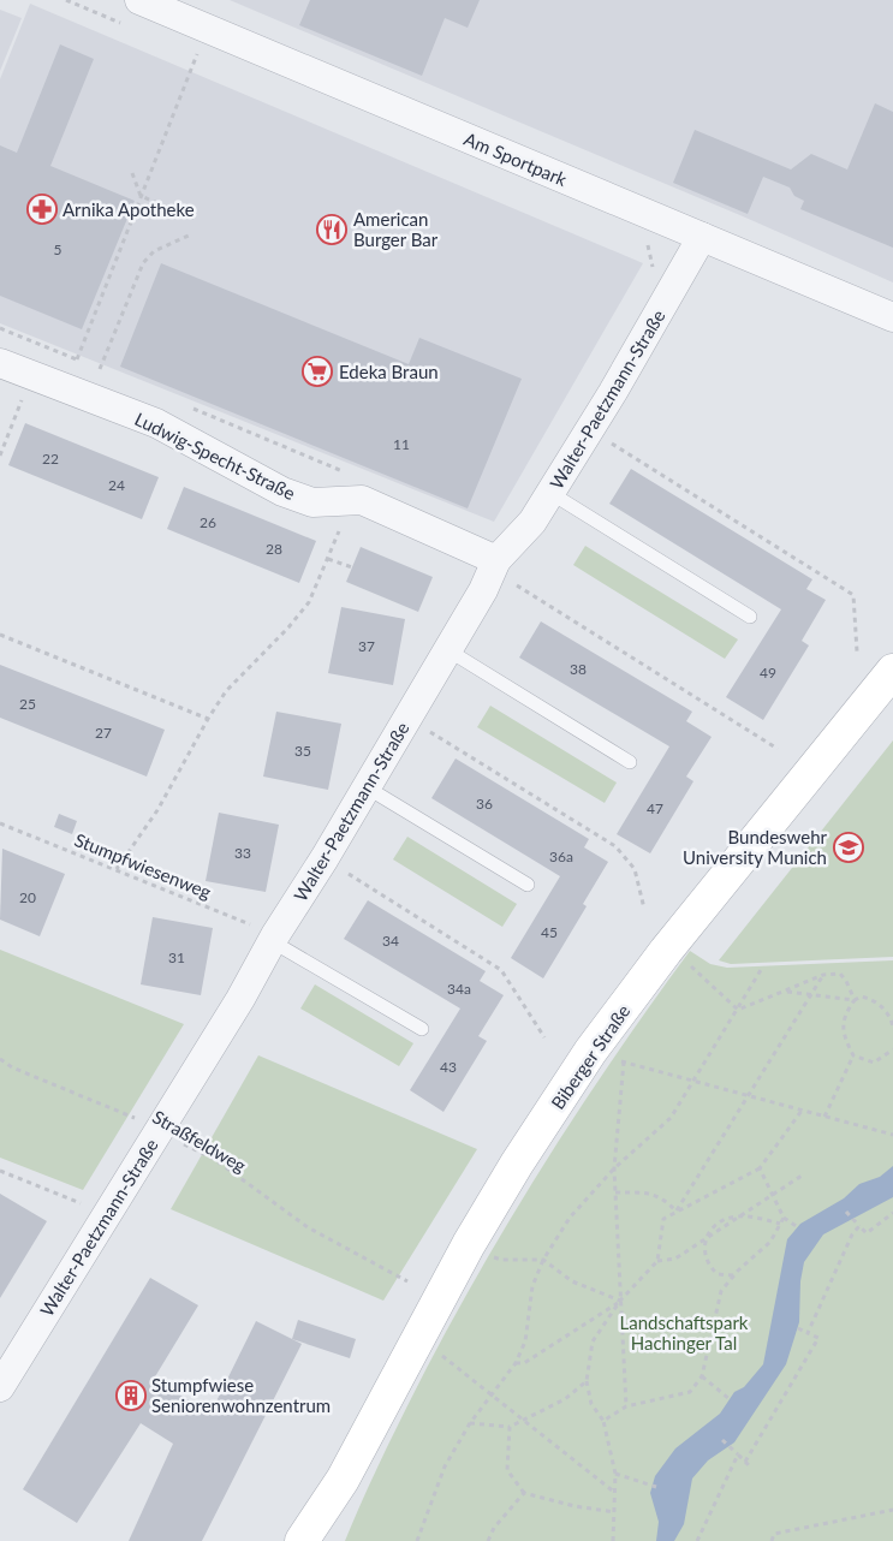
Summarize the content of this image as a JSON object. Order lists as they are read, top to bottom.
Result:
{
  "streets": {
    "main road": ["Biberger Straße"],
    "street": ["Am Sportpark", "Walter-Paetzmann-Straße", "Ludwig-Specht-Straße"],
    "path": ["Stumpfwiesenweg", "Straßfeldweg"]
  },
  "crossings": [
    ["Am Sportpark", "Walter-Paetzmann-Straße"],
    ["Walter-Paetzmann-Straße", "Ludwig-Specht-Straße"],
    ["Walter-Paetzmann-Straße", "Stumpfwiesenweg"],
    ["Walter-Paetzmann-Straße", "Straßfeldweg"]
  ],
  "parks": ["Landschaftspark Hachinger Tal"],
  "places": {
    "pharmacy": ["Arnika Apotheke"],
    "restaurant": ["American Burger Bar"],
    "supermarket": ["Edeka Braun"],
    "school or university": ["Bundeswehr University Munich"],
    "building": ["Stumpfwiese Seniorenwohnzentrum"]
  },
  "house_numbers": [
    "5",
    "11",
    "22",
    "24",
    "26",
    "28",
    "37",
    "38",
    "49",
    "25",
    "27",
    "35",
    "36",
    "47",
    "33",
    "36a",
    "20",
    "45",
    "34",
    "31",
    "34a",
    "43"
  ]
}
